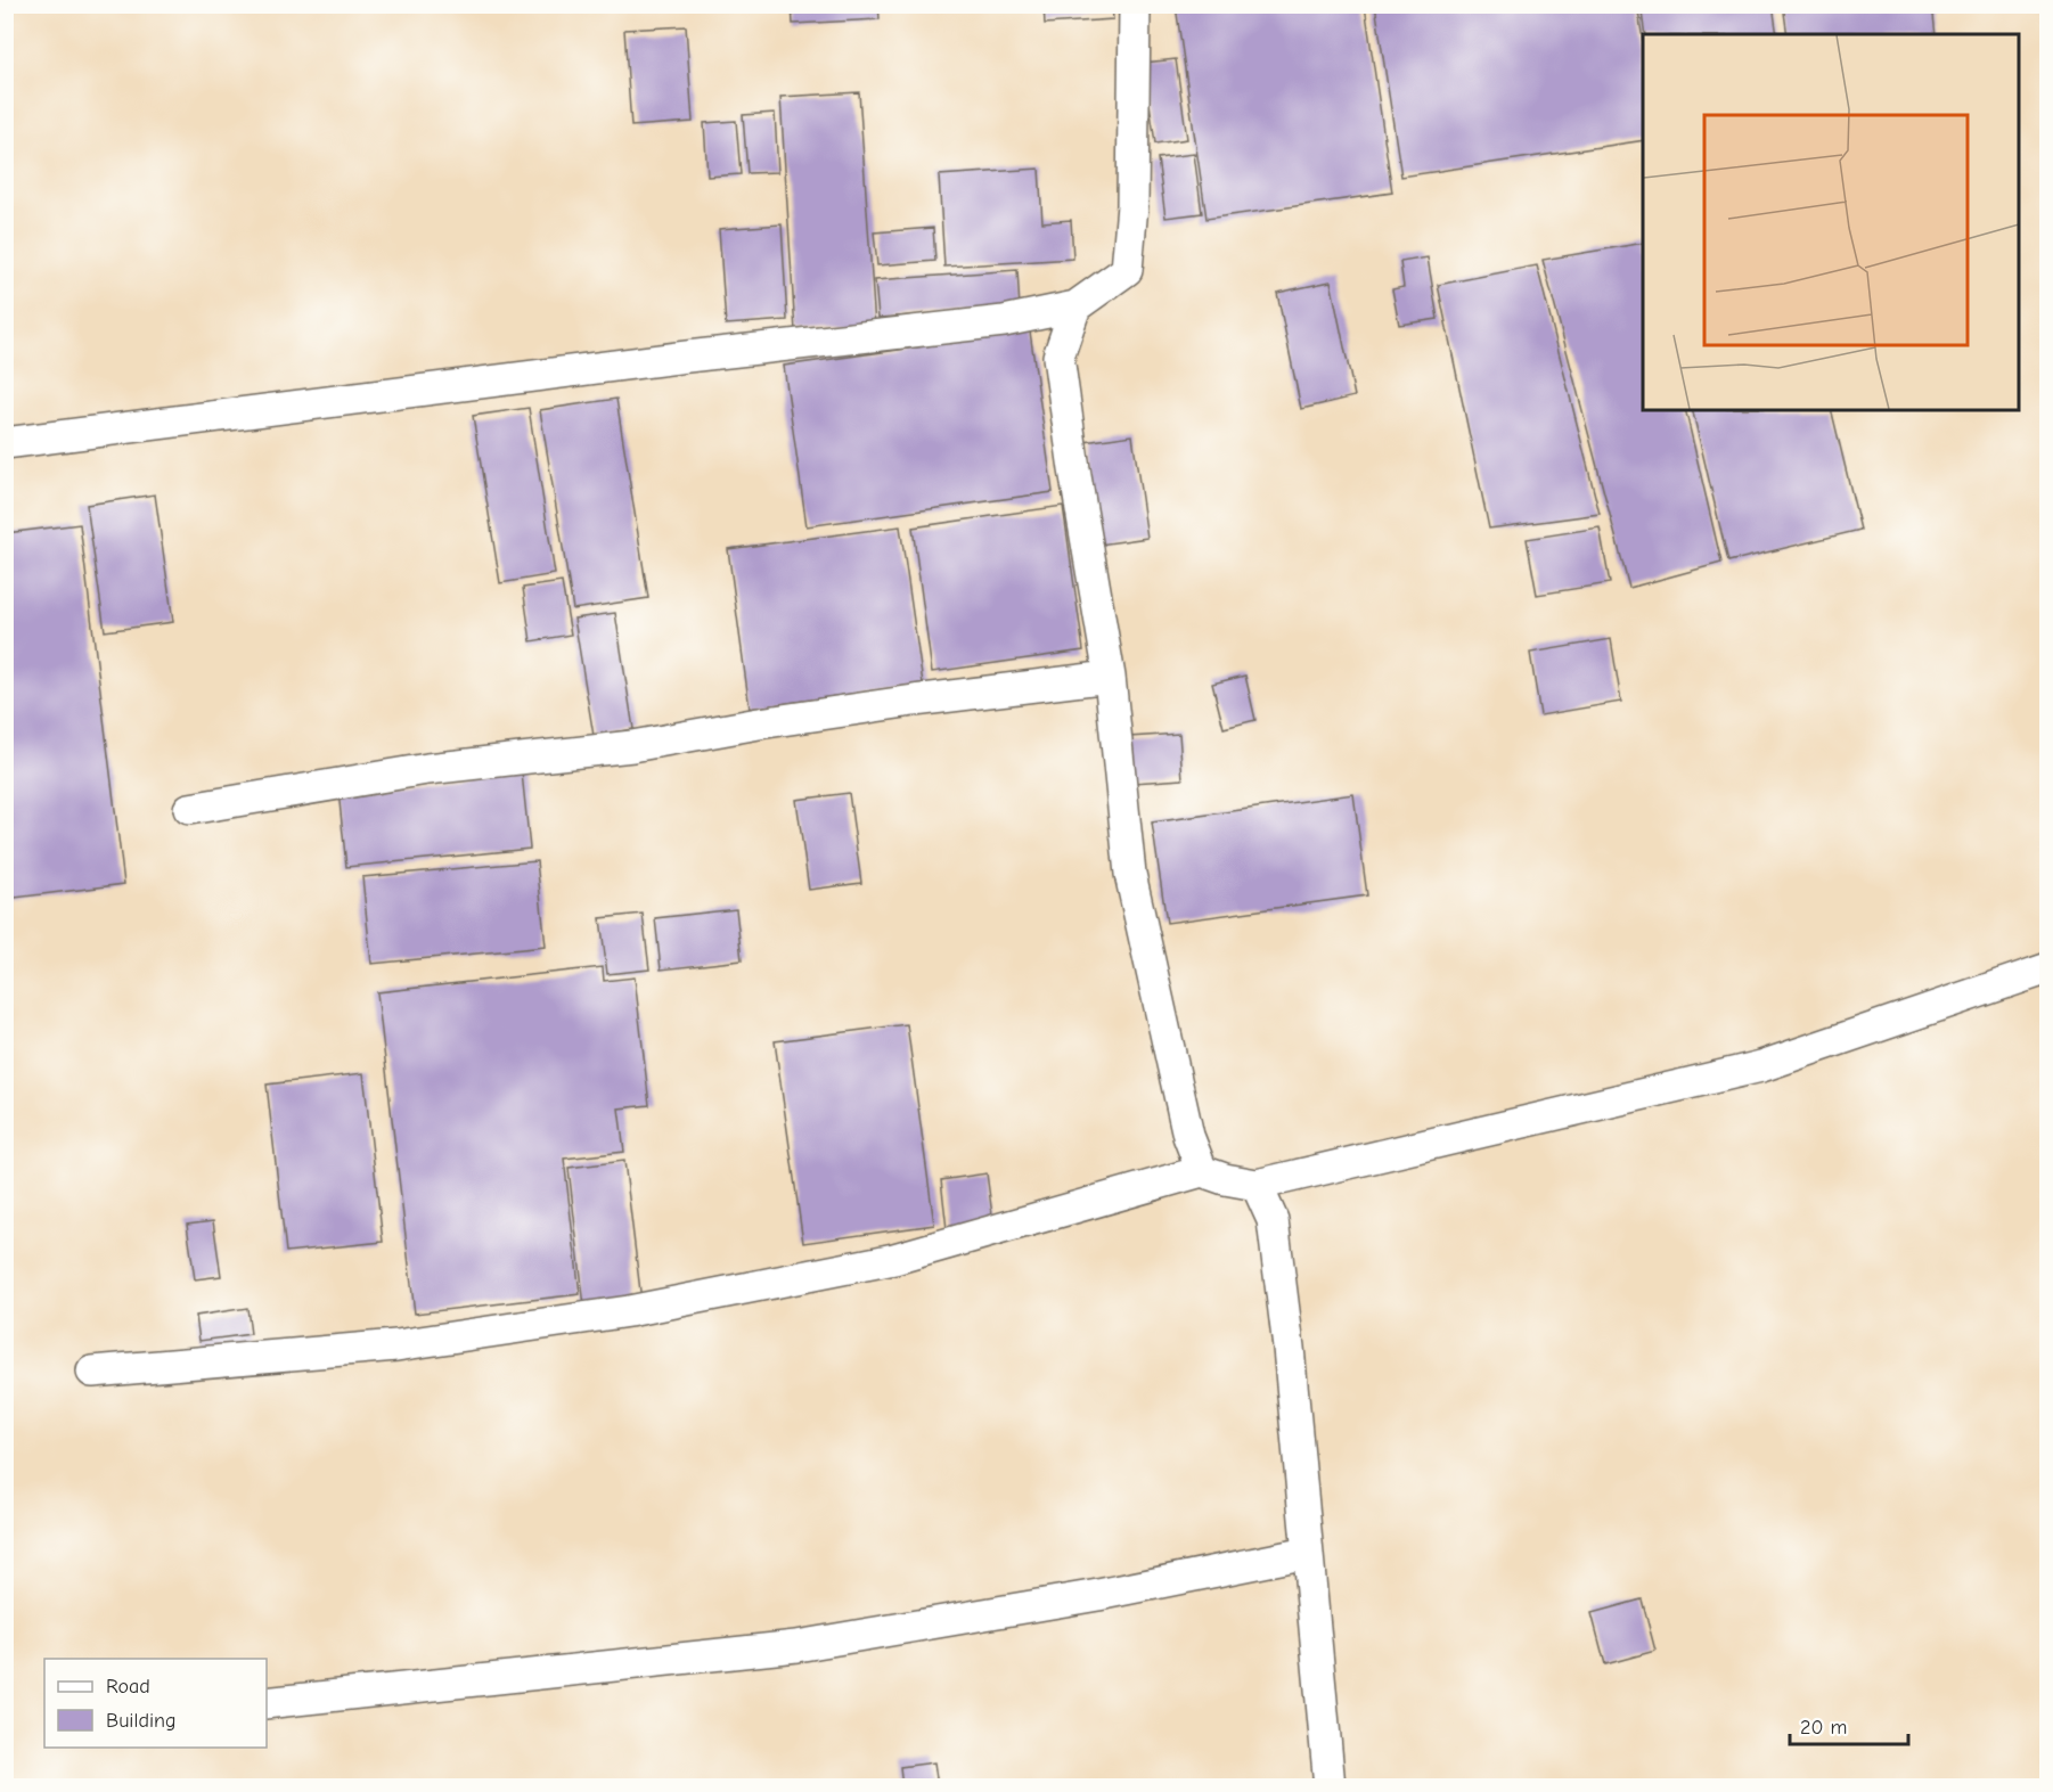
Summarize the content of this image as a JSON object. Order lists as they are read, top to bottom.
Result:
{
  "legend": ["Road", "Building"],
  "scale_bar": "20 m"
}
